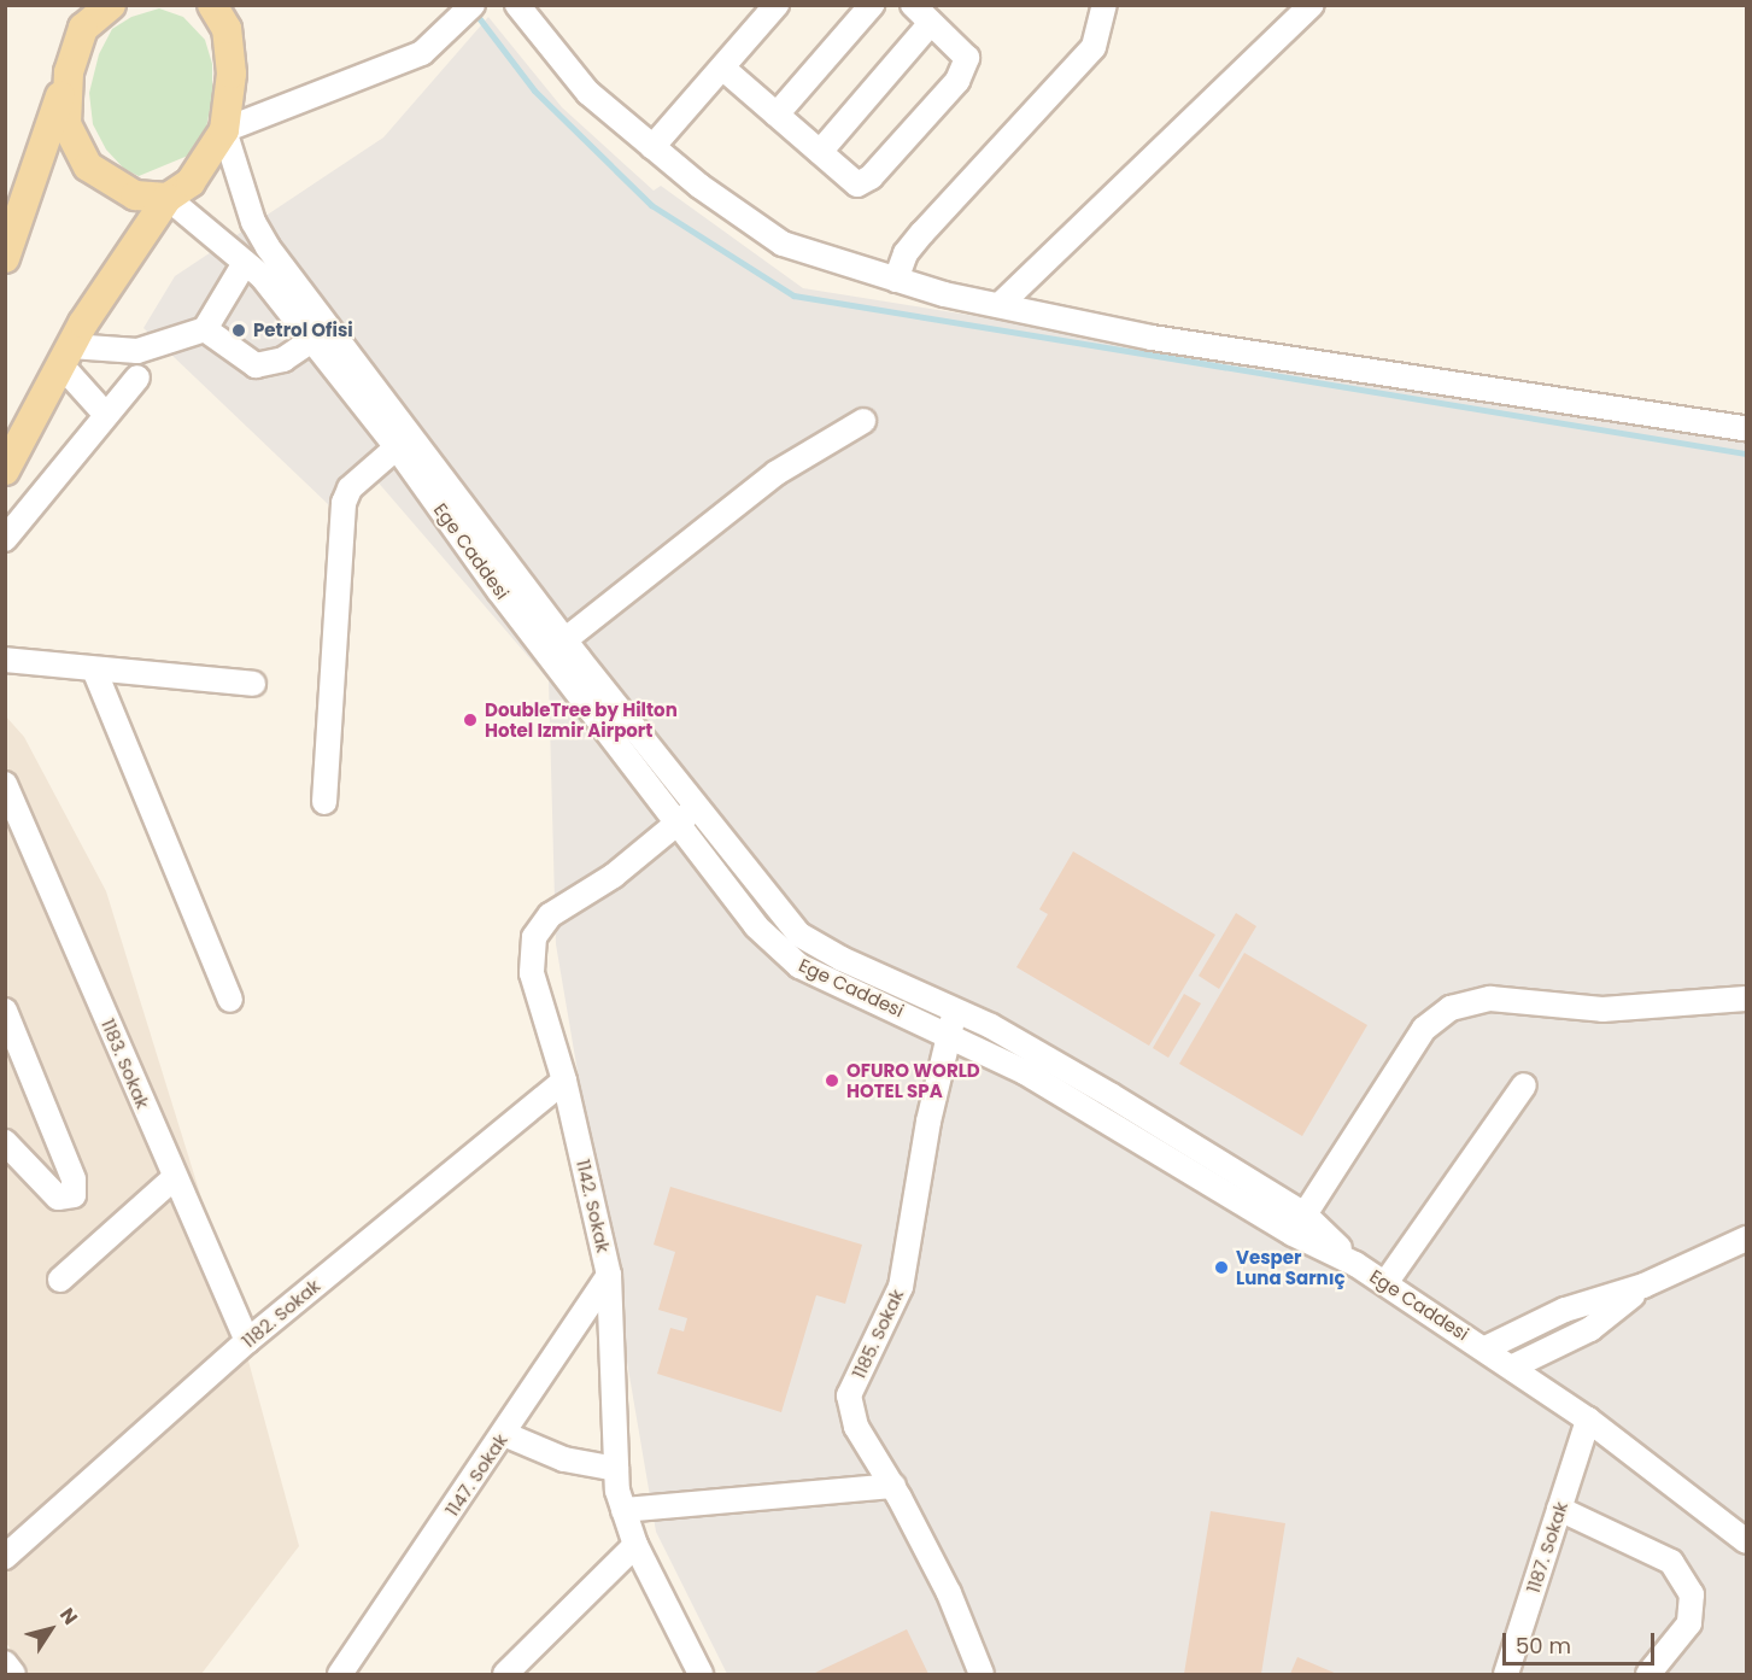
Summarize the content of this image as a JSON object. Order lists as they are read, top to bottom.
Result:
{
  "streets": {
    "street": [
      "Ege Caddesi",
      "1183. Sokak",
      "1142. Sokak",
      "1182. Sokak",
      "1185. Sokak",
      "1147. Sokak",
      "1187. Sokak"
    ]
  },
  "crossings": [
    ["Ege Caddesi", "1142. Sokak"],
    ["Ege Caddesi", "1185. Sokak"],
    ["Ege Caddesi", "1187. Sokak"],
    ["1183. Sokak", "1182. Sokak"],
    ["1142. Sokak", "1182. Sokak"],
    ["1142. Sokak", "1147. Sokak"]
  ],
  "places": [
    "Petrol Ofisi",
    "DoubleTree by Hilton Hotel Izmir Airport",
    "OFURO WORLD HOTEL SPA",
    "Vesper Luna Sarnıç"
  ],
  "scale_bar": "50 m",
  "north": "top right"
}
